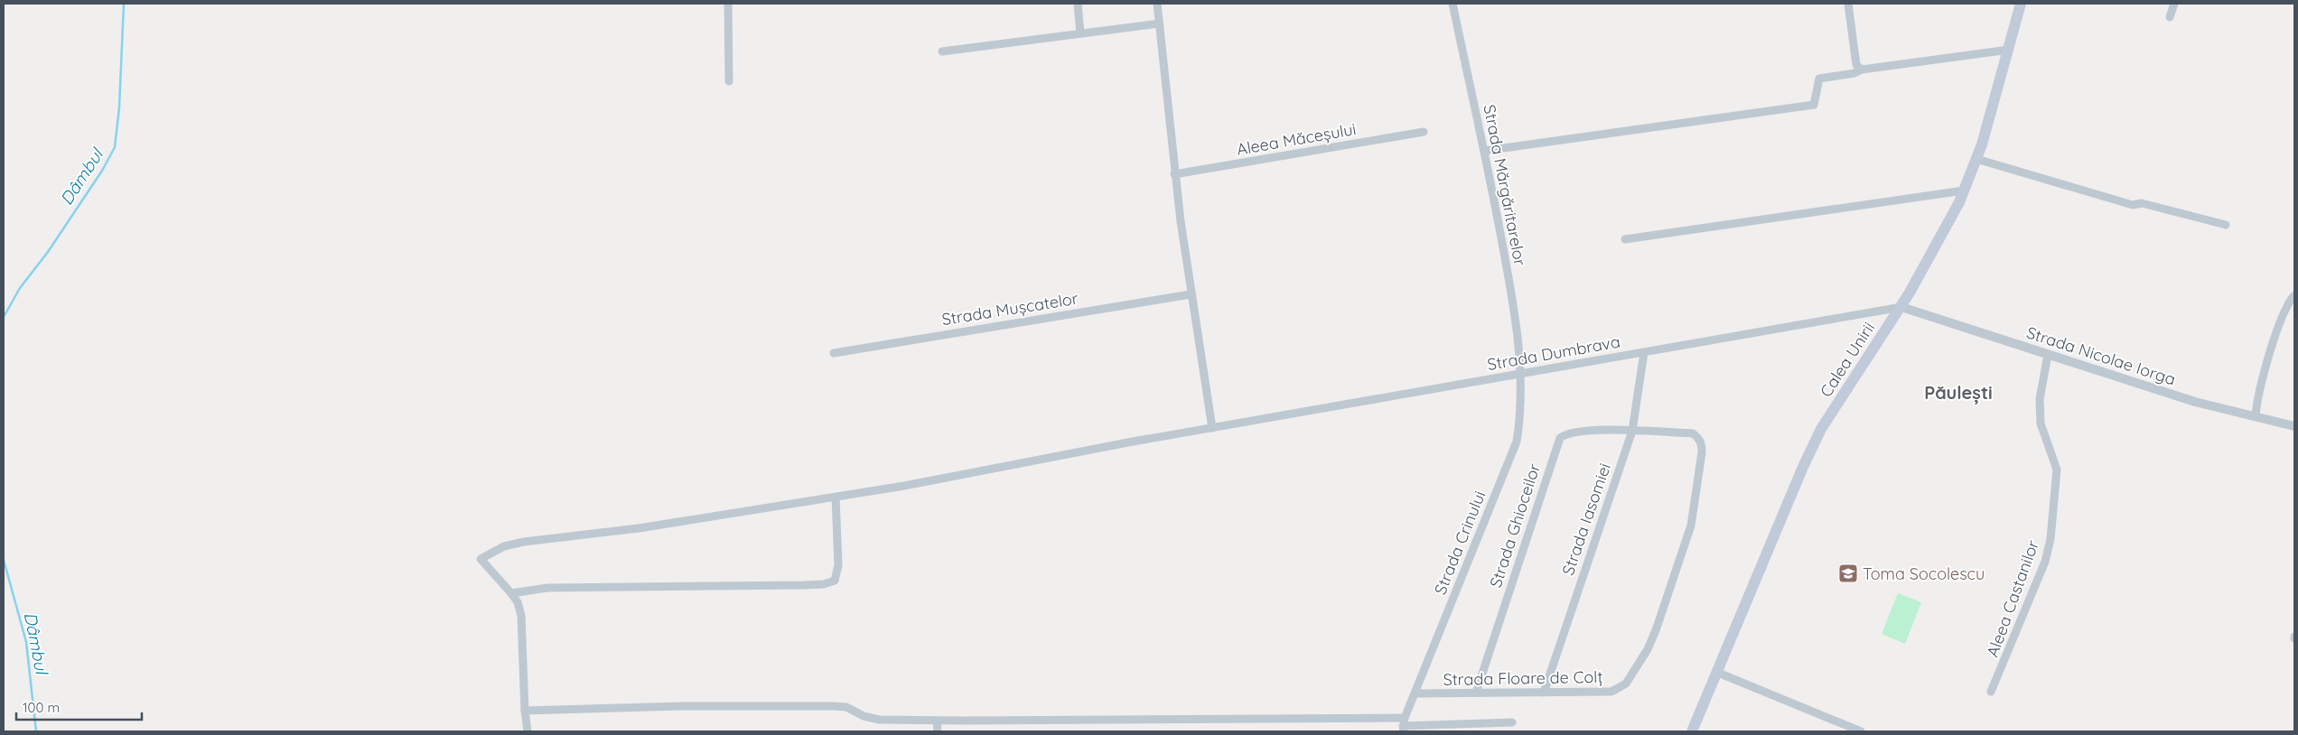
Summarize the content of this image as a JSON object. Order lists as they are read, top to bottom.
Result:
{
  "streets": {
    "main road": ["Calea Unirii"],
    "street": [
      "Aleea Măceșului",
      "Strada Mărgăritarelor",
      "Strada Mușcatelor",
      "Strada Dumbrava",
      "Strada Nicolae Iorga",
      "Strada Iasomiei",
      "Strada Ghioceilor",
      "Strada Crinului",
      "Aleea Castanilor",
      "Strada Floare de Colț"
    ]
  },
  "crossings": [
    ["Strada Mărgăritarelor", "Strada Dumbrava"],
    ["Strada Mărgăritarelor", "Strada Crinului"],
    ["Strada Dumbrava", "Strada Nicolae Iorga"],
    ["Strada Dumbrava", "Calea Unirii"],
    ["Strada Dumbrava", "Strada Iasomiei"],
    ["Strada Dumbrava", "Strada Crinului"],
    ["Strada Nicolae Iorga", "Calea Unirii"],
    ["Strada Nicolae Iorga", "Aleea Castanilor"],
    ["Strada Iasomiei", "Strada Ghioceilor"],
    ["Strada Iasomiei", "Strada Floare de Colț"],
    ["Strada Ghioceilor", "Strada Floare de Colț"],
    ["Strada Crinului", "Strada Floare de Colț"]
  ],
  "districts": ["Păulești"],
  "water": ["Dâmbul"],
  "places": {
    "school or university": ["Toma Socolescu"]
  },
  "scale_bar": "100 m"
}
